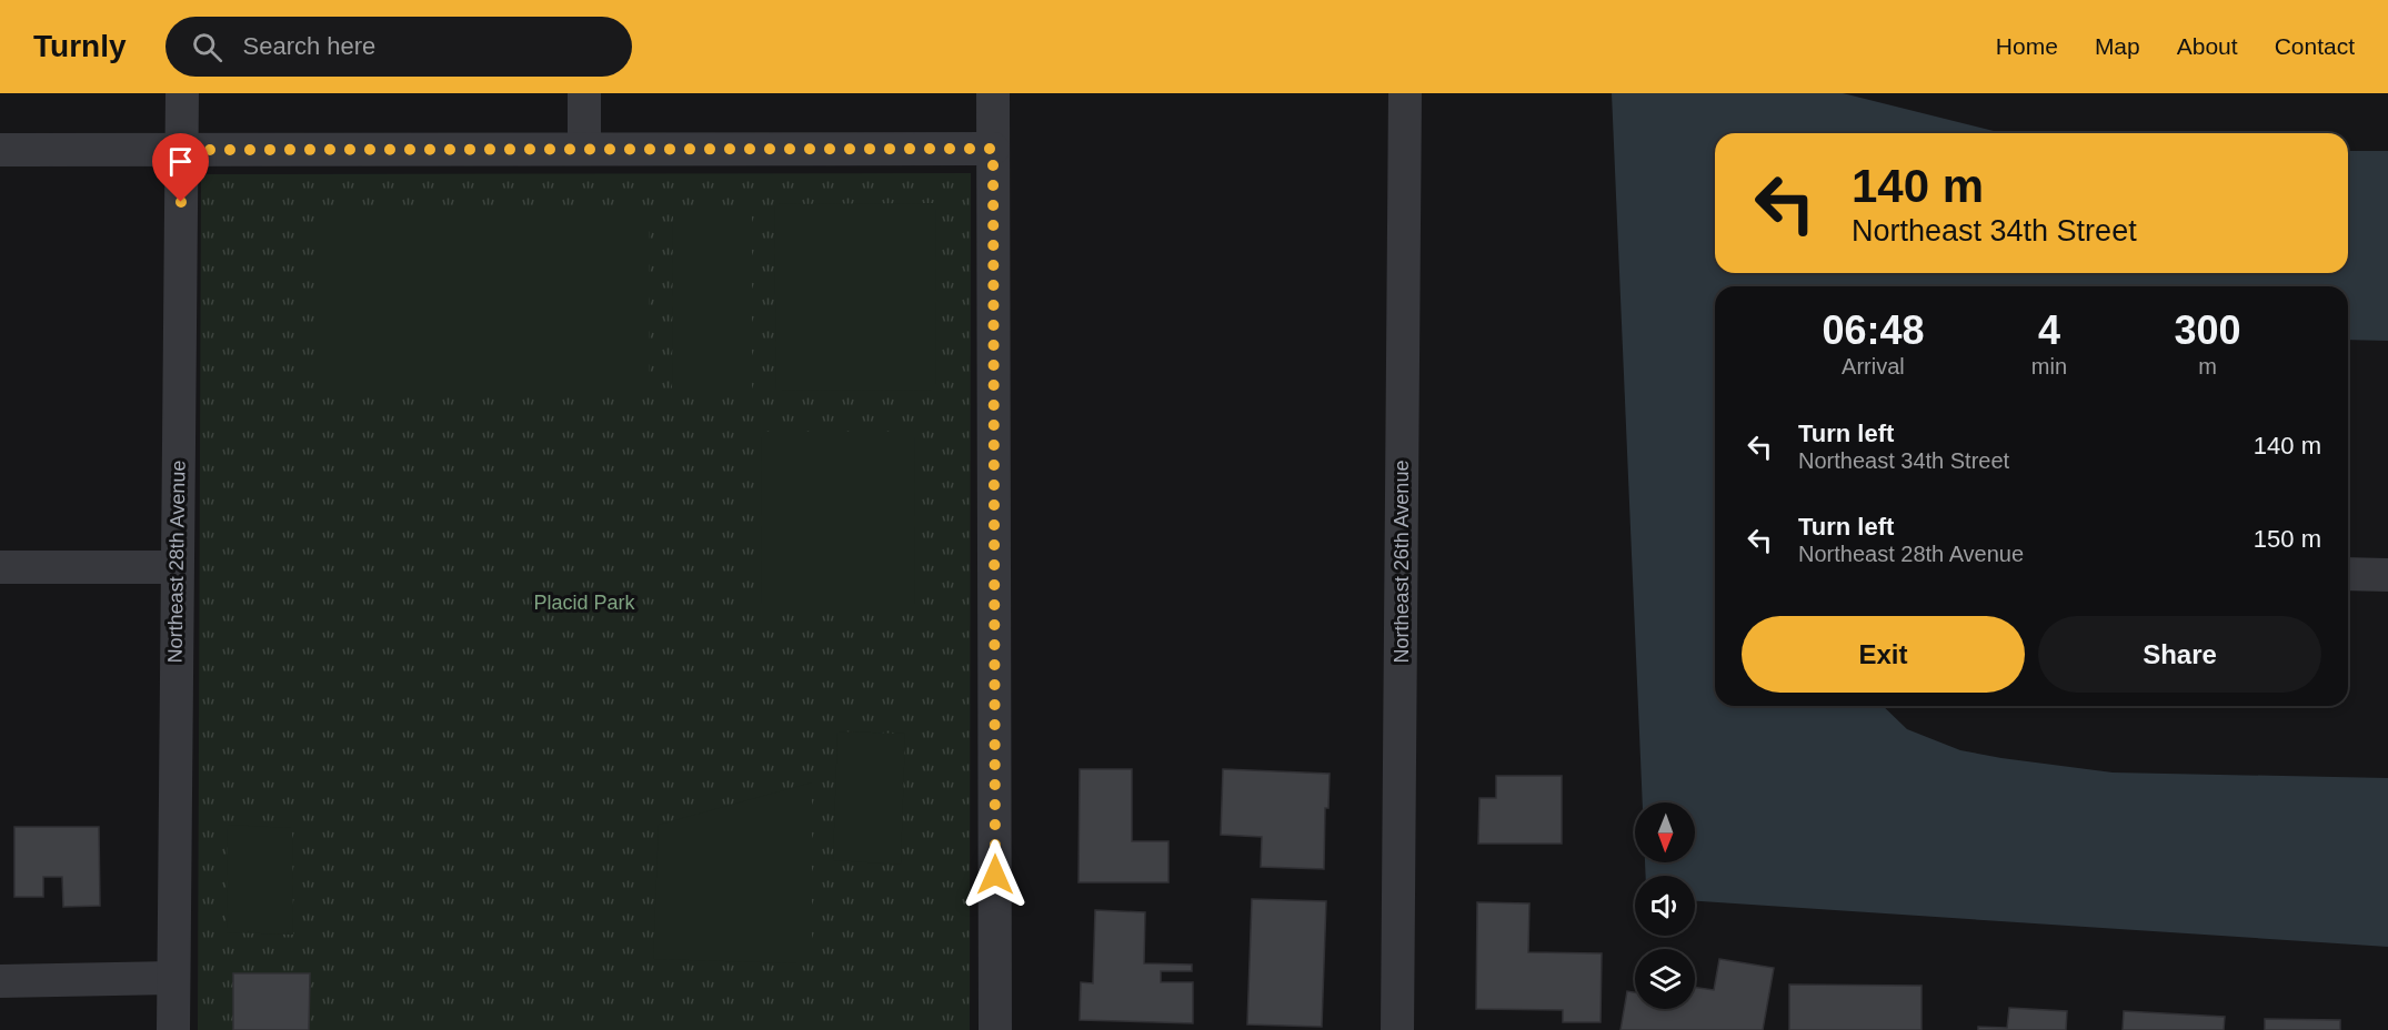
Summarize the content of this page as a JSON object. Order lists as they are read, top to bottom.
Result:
{
  "streets": {
    "street": ["Northeast 28th Avenue", "Northeast 26th Avenue"]
  },
  "parks": ["Placid Park"],
  "north": "bottom",
  "page": {
    "header": "Turnly",
    "search": "Search here",
    "nav": [
      "Home",
      "Map",
      "About",
      "Contact"
    ],
    "turn": ["140 m", "Northeast 34th Street"],
    "eta": [
      "06:48",
      "Arrival",
      "4",
      "min",
      "300",
      "m"
    ],
    "list": [
      {
        "name": "Turn left",
        "note": "Northeast 34th Street",
        "value": "140 m"
      },
      {
        "name": "Turn left",
        "note": "Northeast 28th Avenue",
        "value": "150 m"
      }
    ],
    "buttons": ["Exit", "Share"]
  }
}
